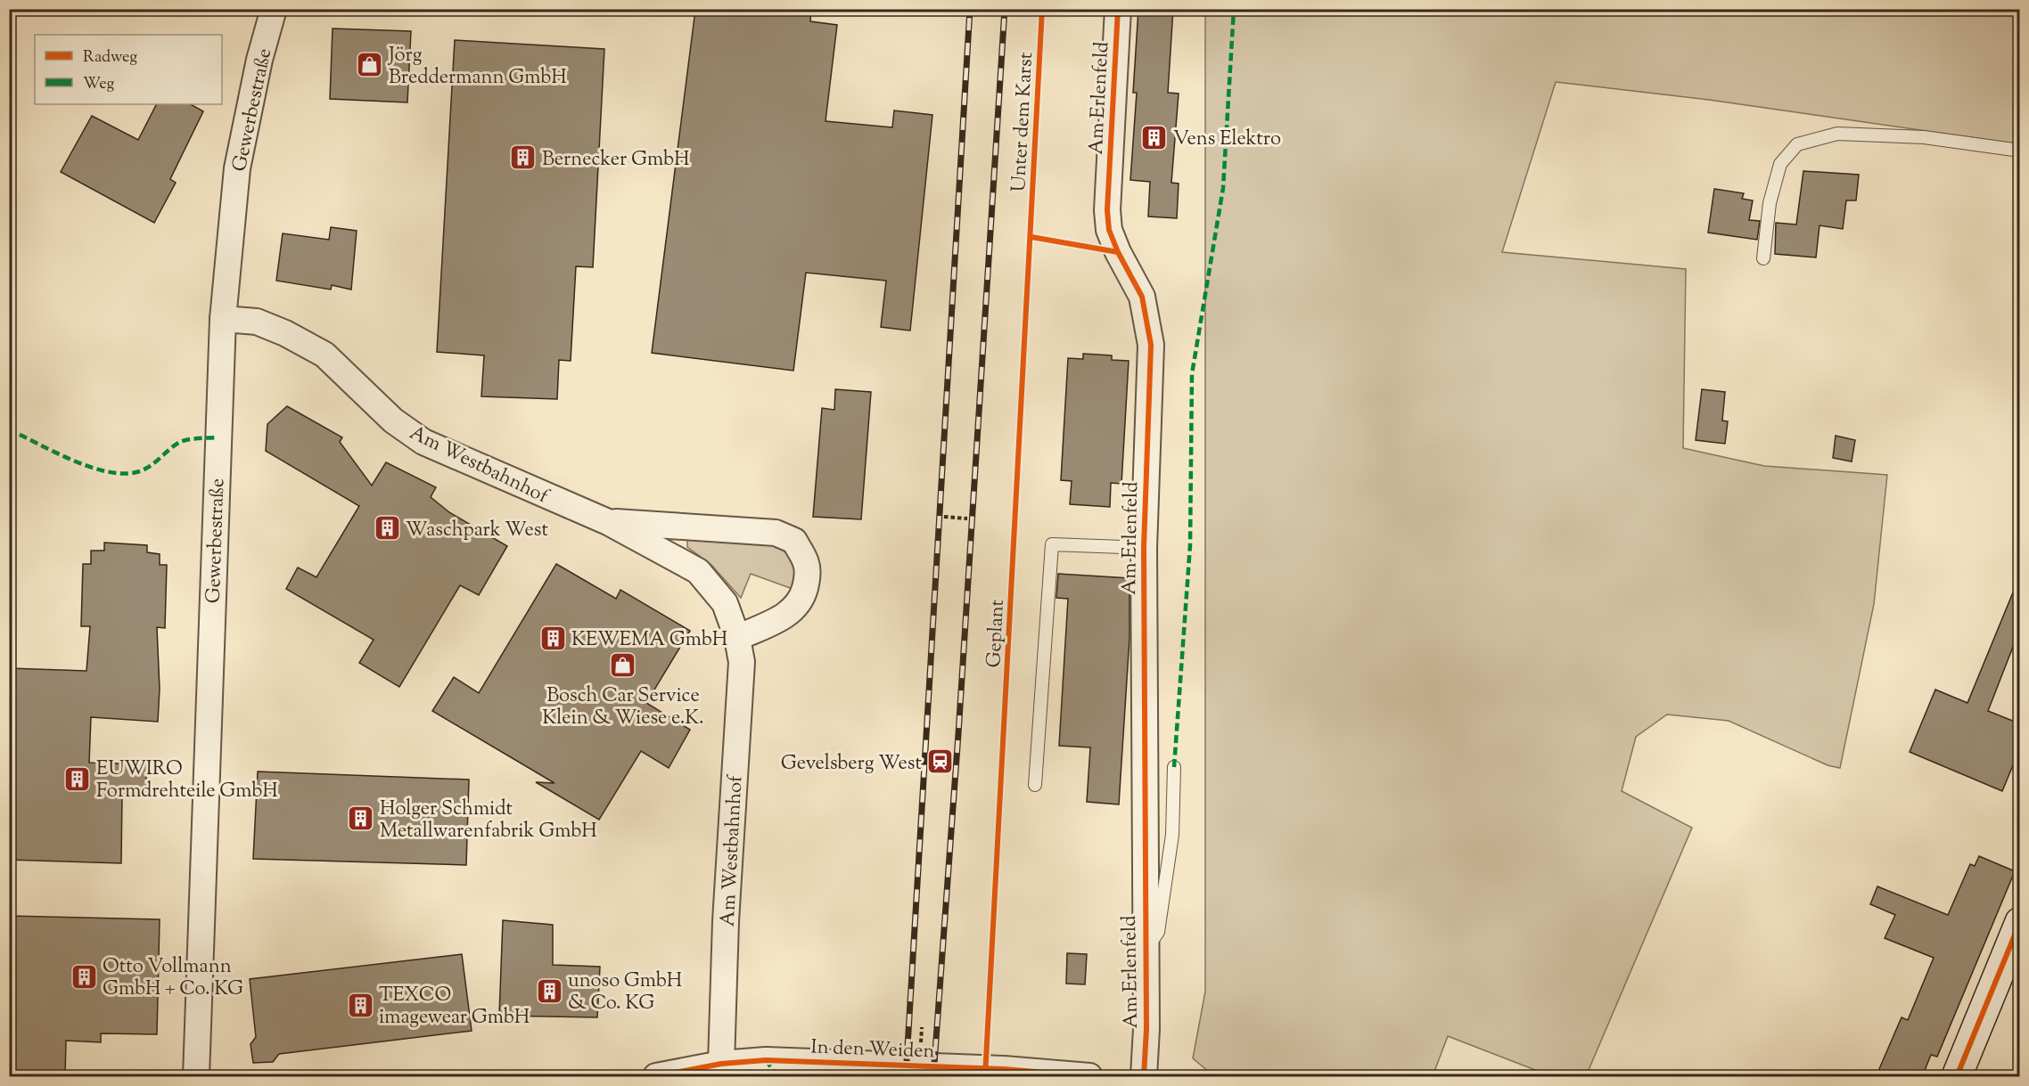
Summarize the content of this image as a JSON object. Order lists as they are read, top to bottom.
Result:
{
  "streets": {
    "street": [
      "Am Erlenfeld",
      "Gewerbestraße",
      "Am Westbahnhof",
      "In den Weiden"
    ],
    "cycle path": ["Unter dem Karst"]
  },
  "crossings": [
    ["Gewerbestraße", "Am Westbahnhof"],
    ["Am Westbahnhof", "In den Weiden"]
  ],
  "places": {
    "shop": ["Jörg Breddermann GmbH", "Bosch Car Service Klein & Wiese e.K."],
    "building": [
      "Vens Elektro",
      "Bernecker GmbH",
      "Waschpark West",
      "KEWEMA GmbH",
      "EUWIRO Formdrehteile GmbH",
      "Holger Schmidt Metallwarenfabrik GmbH",
      "Otto Vollmann GmbH + Co. KG",
      "unoso GmbH & Co. KG",
      "TEXCO imagewear GmbH"
    ],
    "station": ["Gevelsberg West"]
  },
  "legend": ["Radweg", "Weg"]
}
